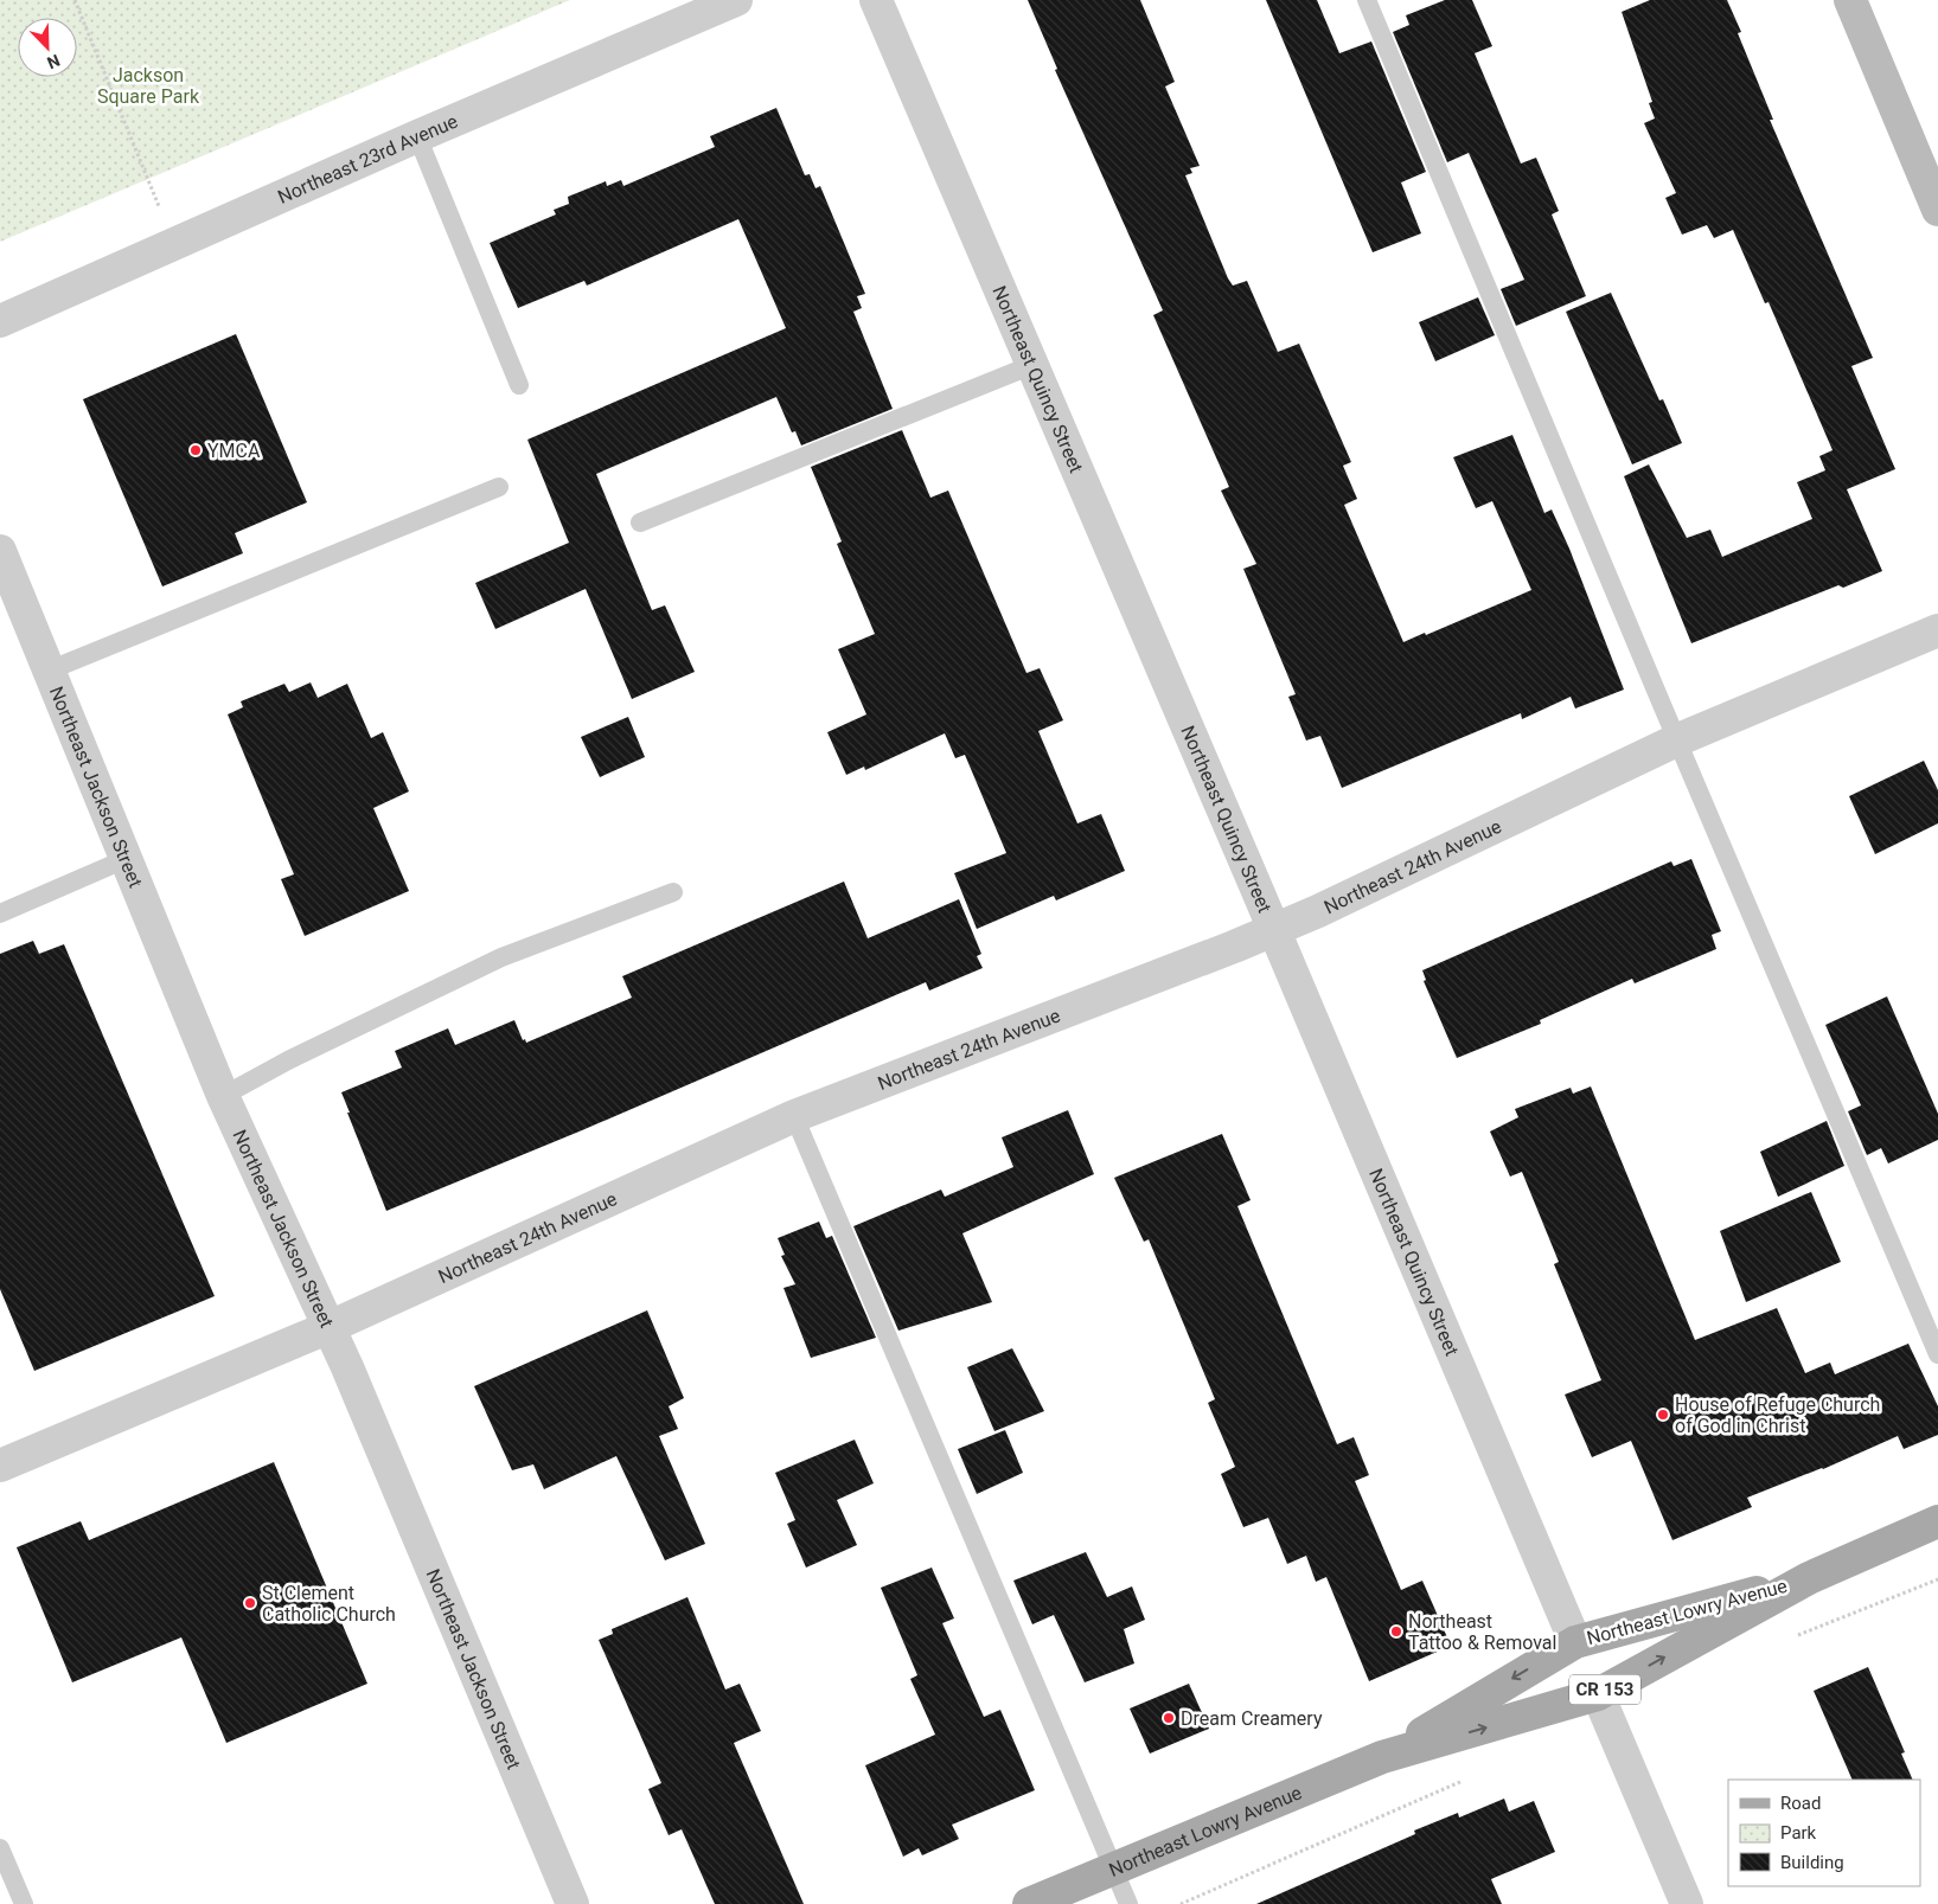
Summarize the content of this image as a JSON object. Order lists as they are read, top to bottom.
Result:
{
  "streets": {
    "main road": ["Northeast Lowry Avenue", "CR 153"],
    "street": [
      "Northeast 23rd Avenue",
      "Northeast Quincy Street",
      "Northeast Jackson Street",
      "Northeast 24th Avenue"
    ]
  },
  "crossings": [
    ["Northeast Quincy Street", "Northeast 24th Avenue"],
    ["Northeast Quincy Street", "Northeast Lowry Avenue"],
    ["Northeast Jackson Street", "Northeast 24th Avenue"]
  ],
  "parks": ["Jackson Square Park"],
  "places": [
    "YMCA",
    "House of Refuge Church of God in Christ",
    "St Clement Catholic Church",
    "Northeast Tattoo & Removal",
    "Dream Creamery"
  ],
  "legend": ["Road", "Park", "Building"],
  "north": "bottom right"
}
